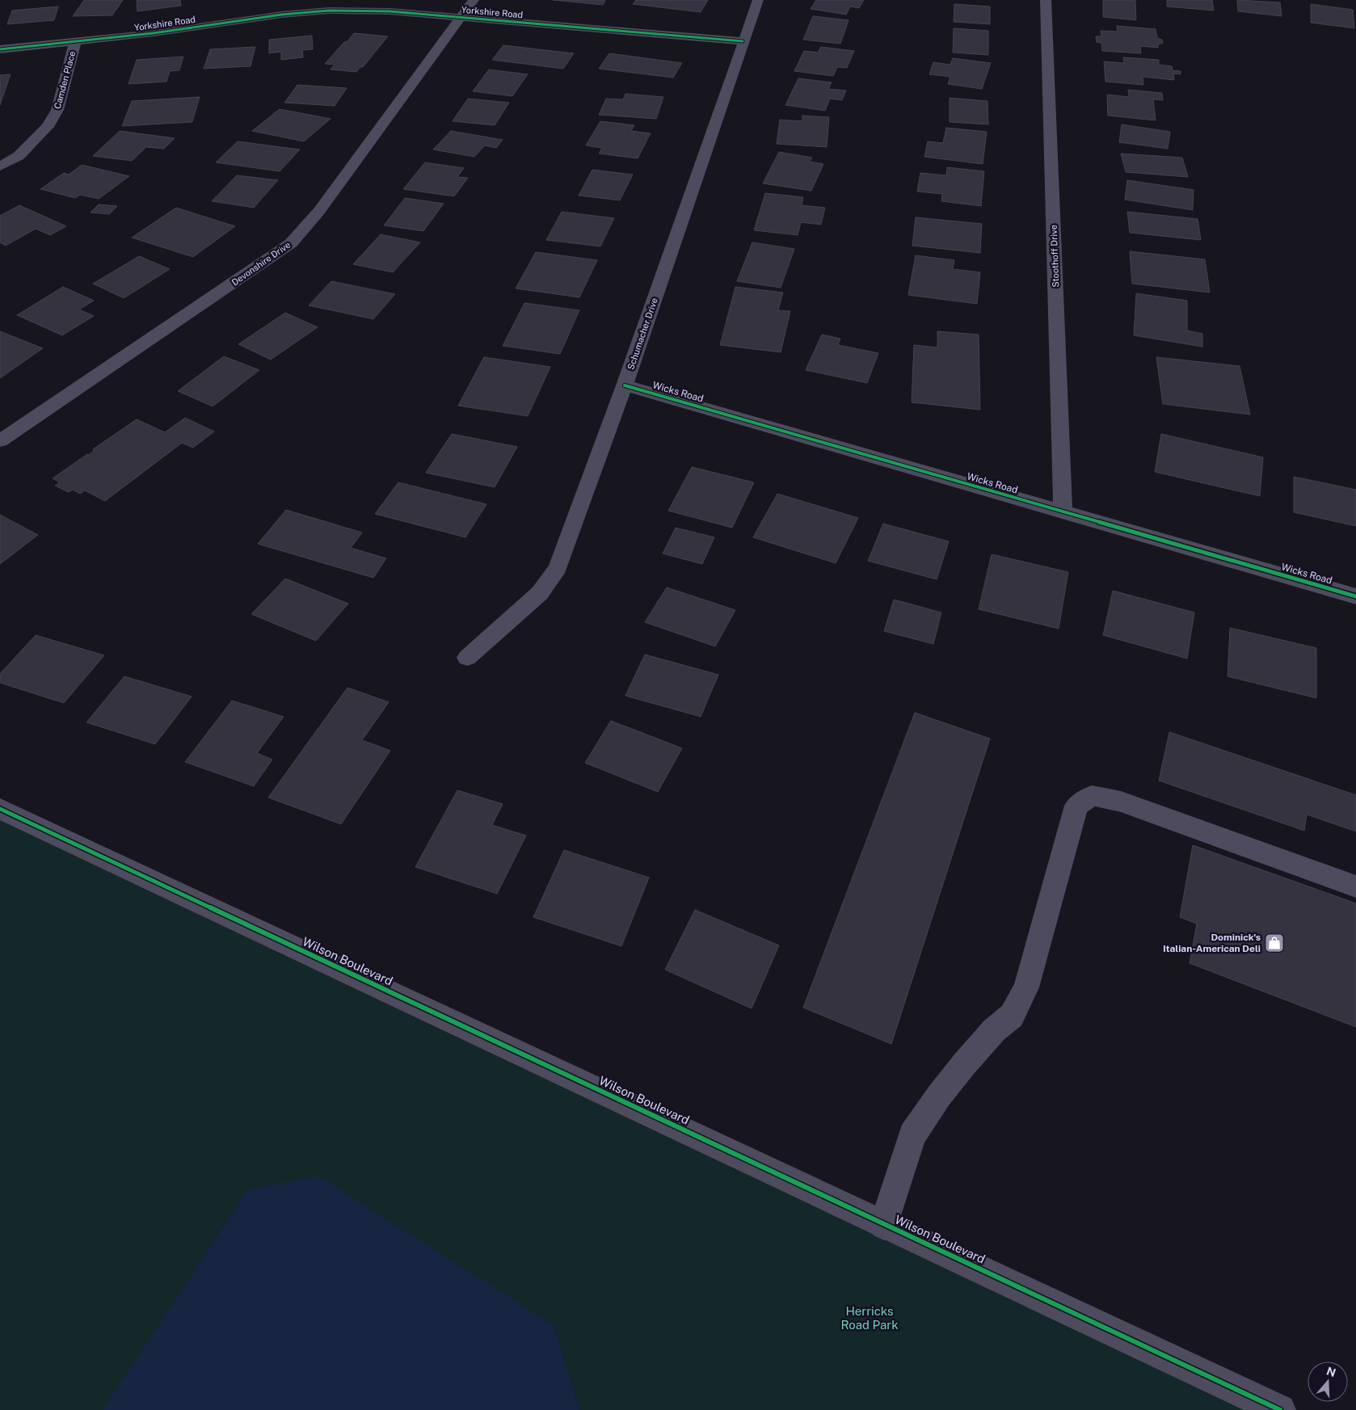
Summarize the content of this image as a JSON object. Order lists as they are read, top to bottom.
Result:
{
  "streets": {
    "street": [
      "Yorkshire Road",
      "Camden Place",
      "Stoothoff Drive",
      "Devonshire Drive",
      "Schumacher Drive",
      "Wicks Road",
      "Wilson Boulevard"
    ]
  },
  "crossings": [
    ["Yorkshire Road", "Camden Place"],
    ["Yorkshire Road", "Devonshire Drive"],
    ["Yorkshire Road", "Schumacher Drive"],
    ["Stoothoff Drive", "Wicks Road"],
    ["Schumacher Drive", "Wicks Road"]
  ],
  "parks": ["Herricks Road Park"],
  "places": {
    "shop": ["Dominick's Italian-American Deli"]
  },
  "north": "top"
}
